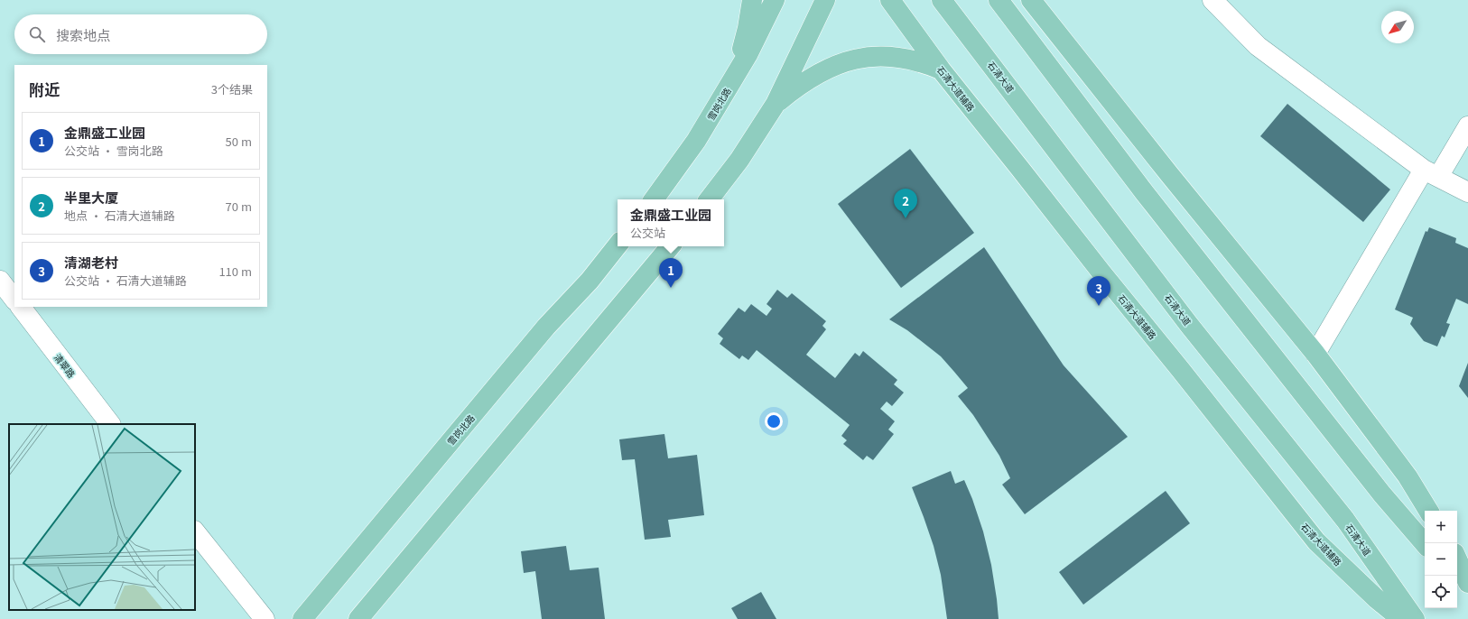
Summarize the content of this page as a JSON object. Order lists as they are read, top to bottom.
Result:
{
  "streets": {
    "main road": ["石清大道", "石清大道辅路", "雪岗北路"],
    "street": ["清翠路"]
  },
  "north": "bottom left",
  "page": {
    "search": "搜索地点",
    "heading": ["附近", "3个结果"],
    "list": [
      {
        "mark": "1",
        "name": "金鼎盛工业园",
        "note": "公交站 · 雪岗北路",
        "value": "50 m"
      },
      {
        "mark": "2",
        "name": "半里大厦",
        "note": "地点 · 石清大道辅路",
        "value": "70 m"
      },
      {
        "mark": "3",
        "name": "清湖老村",
        "note": "公交站 · 石清大道辅路",
        "value": "110 m"
      }
    ],
    "pins": ["2", "1", "3"],
    "popup": ["金鼎盛工业园", "公交站"],
    "map_buttons": ["+", "−"]
  }
}
